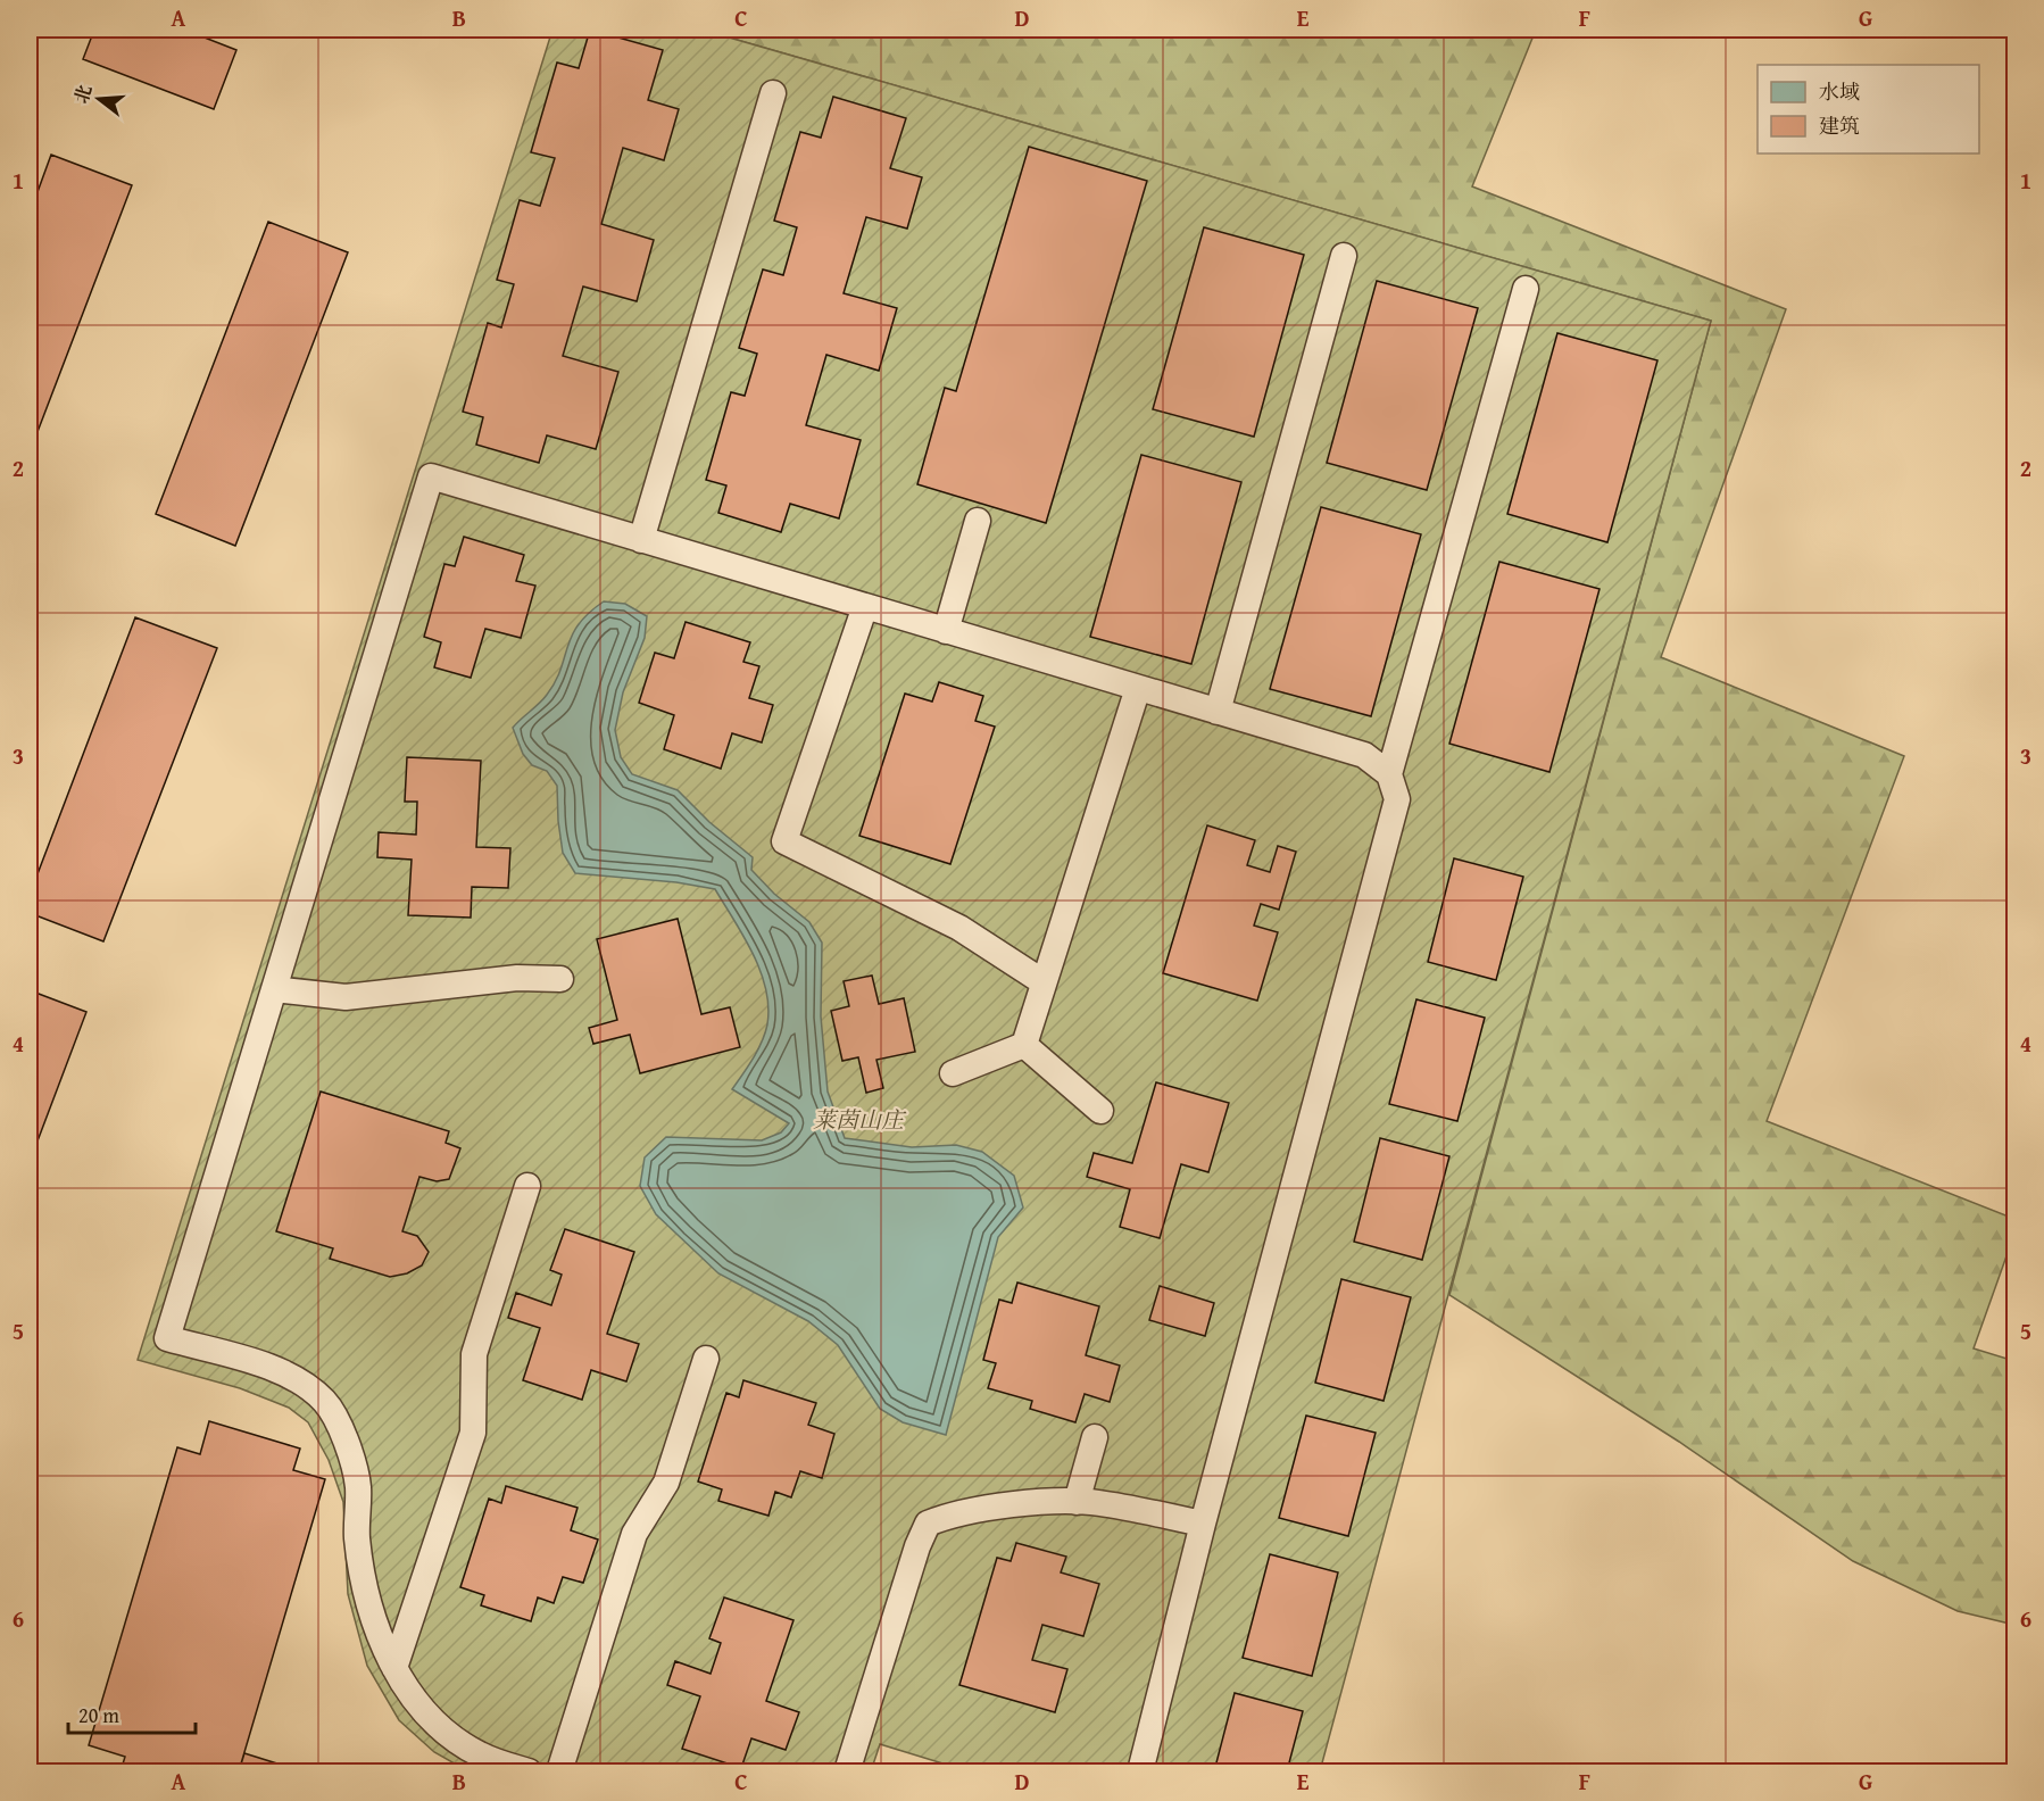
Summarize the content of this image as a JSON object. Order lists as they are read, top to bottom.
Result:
{
  "parks": ["莱茵山庄"],
  "legend": ["水域", "建筑"],
  "scale_bar": "20 m",
  "north": "left",
  "grid": {
    "columns": [
      "A",
      "B",
      "C",
      "D",
      "E",
      "F",
      "G"
    ],
    "rows": [
      "1",
      "2",
      "3",
      "4",
      "5",
      "6"
    ]
  }
}
